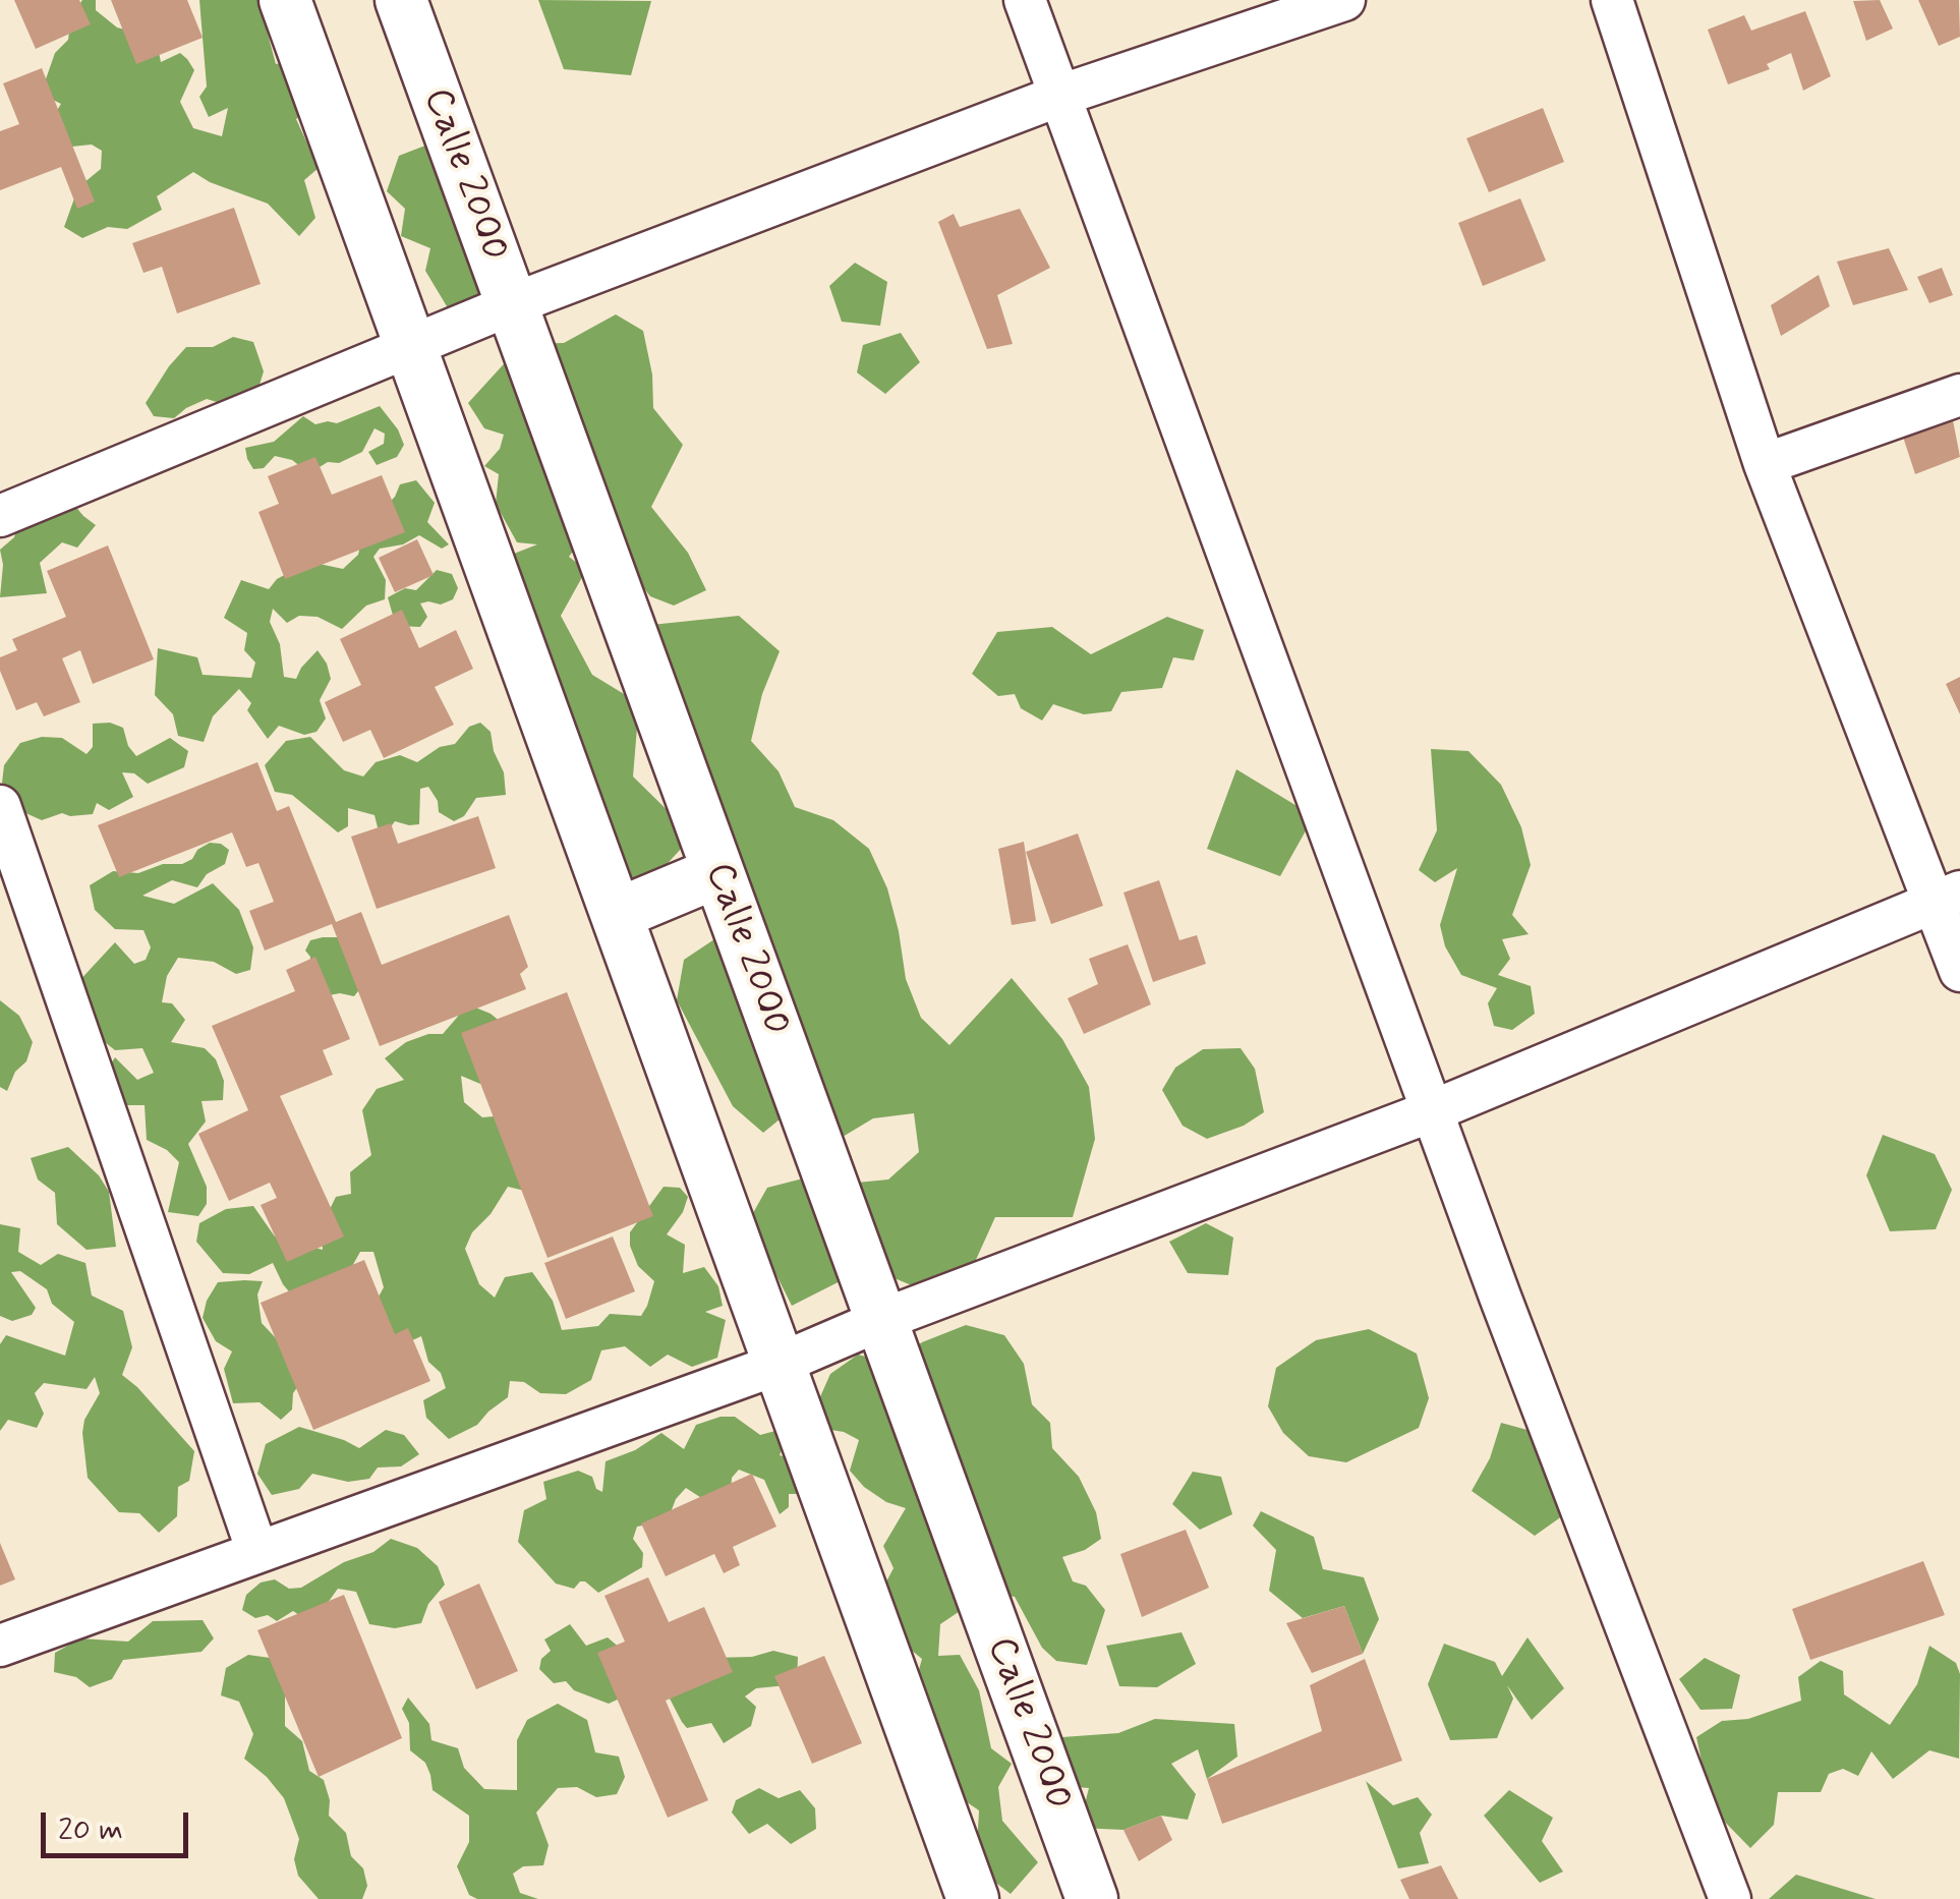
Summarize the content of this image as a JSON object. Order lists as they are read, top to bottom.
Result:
{
  "streets": {
    "street": ["Calle 2000"]
  },
  "scale_bar": "20 m"
}
